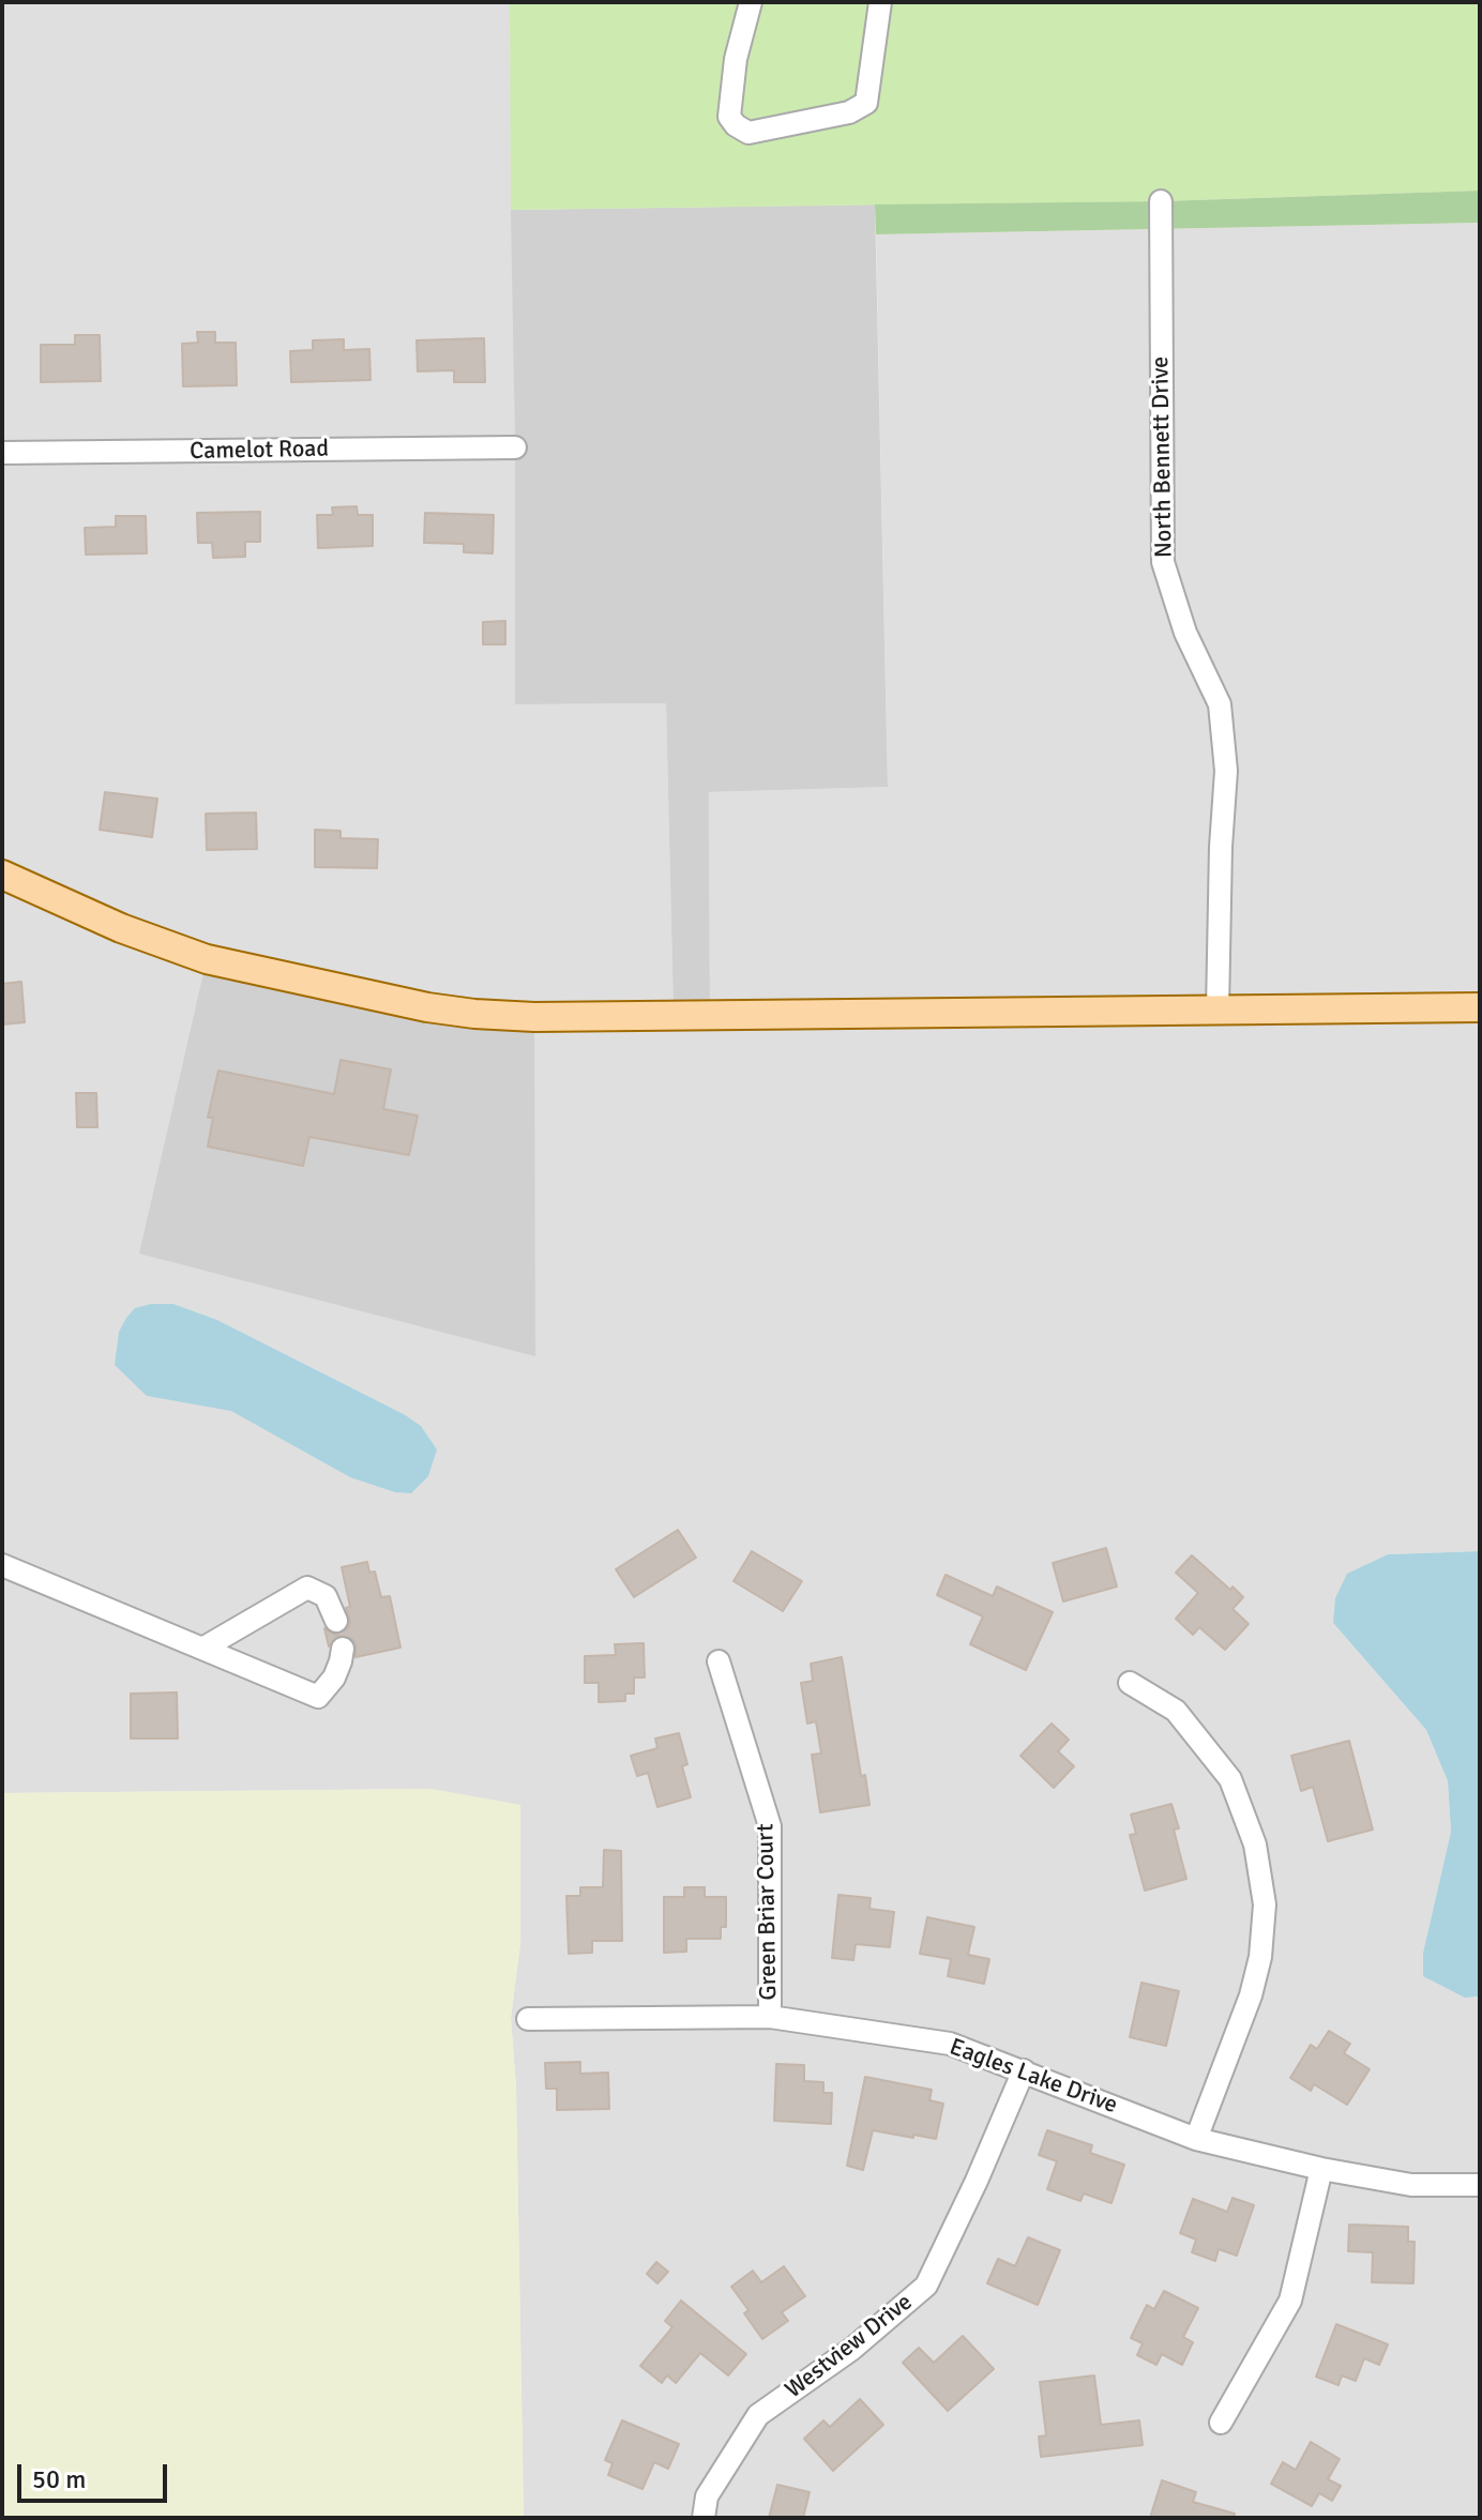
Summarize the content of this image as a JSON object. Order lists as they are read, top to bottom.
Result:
{
  "streets": {
    "street": [
      "Camelot Road",
      "North Bennett Drive",
      "Green Briar Court",
      "Eagles Lake Drive",
      "Westview Drive"
    ]
  },
  "crossings": [
    ["Green Briar Court", "Eagles Lake Drive"],
    ["Eagles Lake Drive", "Westview Drive"]
  ],
  "scale_bar": "50 m"
}
